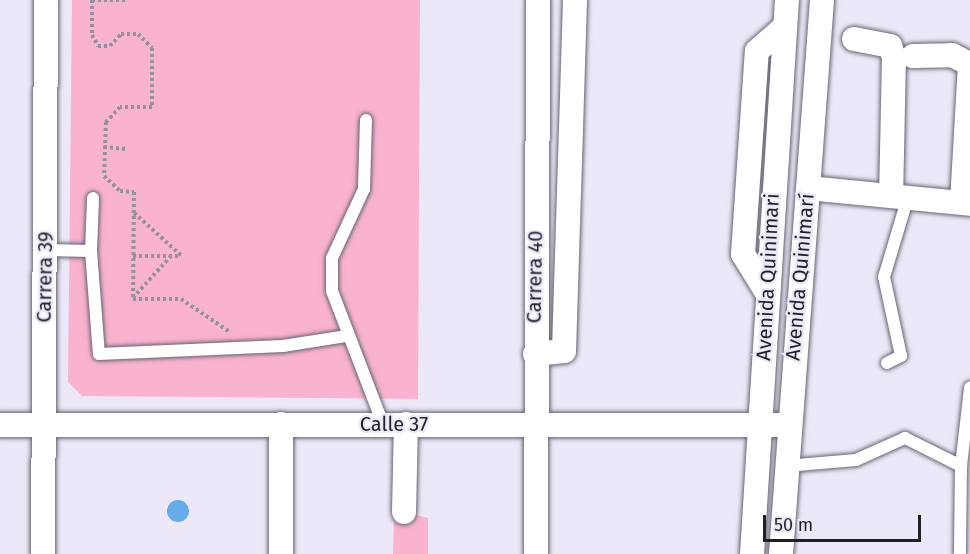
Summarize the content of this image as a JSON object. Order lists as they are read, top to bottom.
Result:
{
  "streets": {
    "street": [
      "Carrera 39",
      "Carrera 40",
      "Avenida Quinimari",
      "Avenida Quinimarí",
      "Calle 37"
    ]
  },
  "crossings": [
    ["Carrera 39", "Calle 37"],
    ["Carrera 40", "Calle 37"],
    ["Avenida Quinimari", "Calle 37"],
    ["Avenida Quinimarí", "Calle 37"]
  ],
  "scale_bar": "50 m"
}
